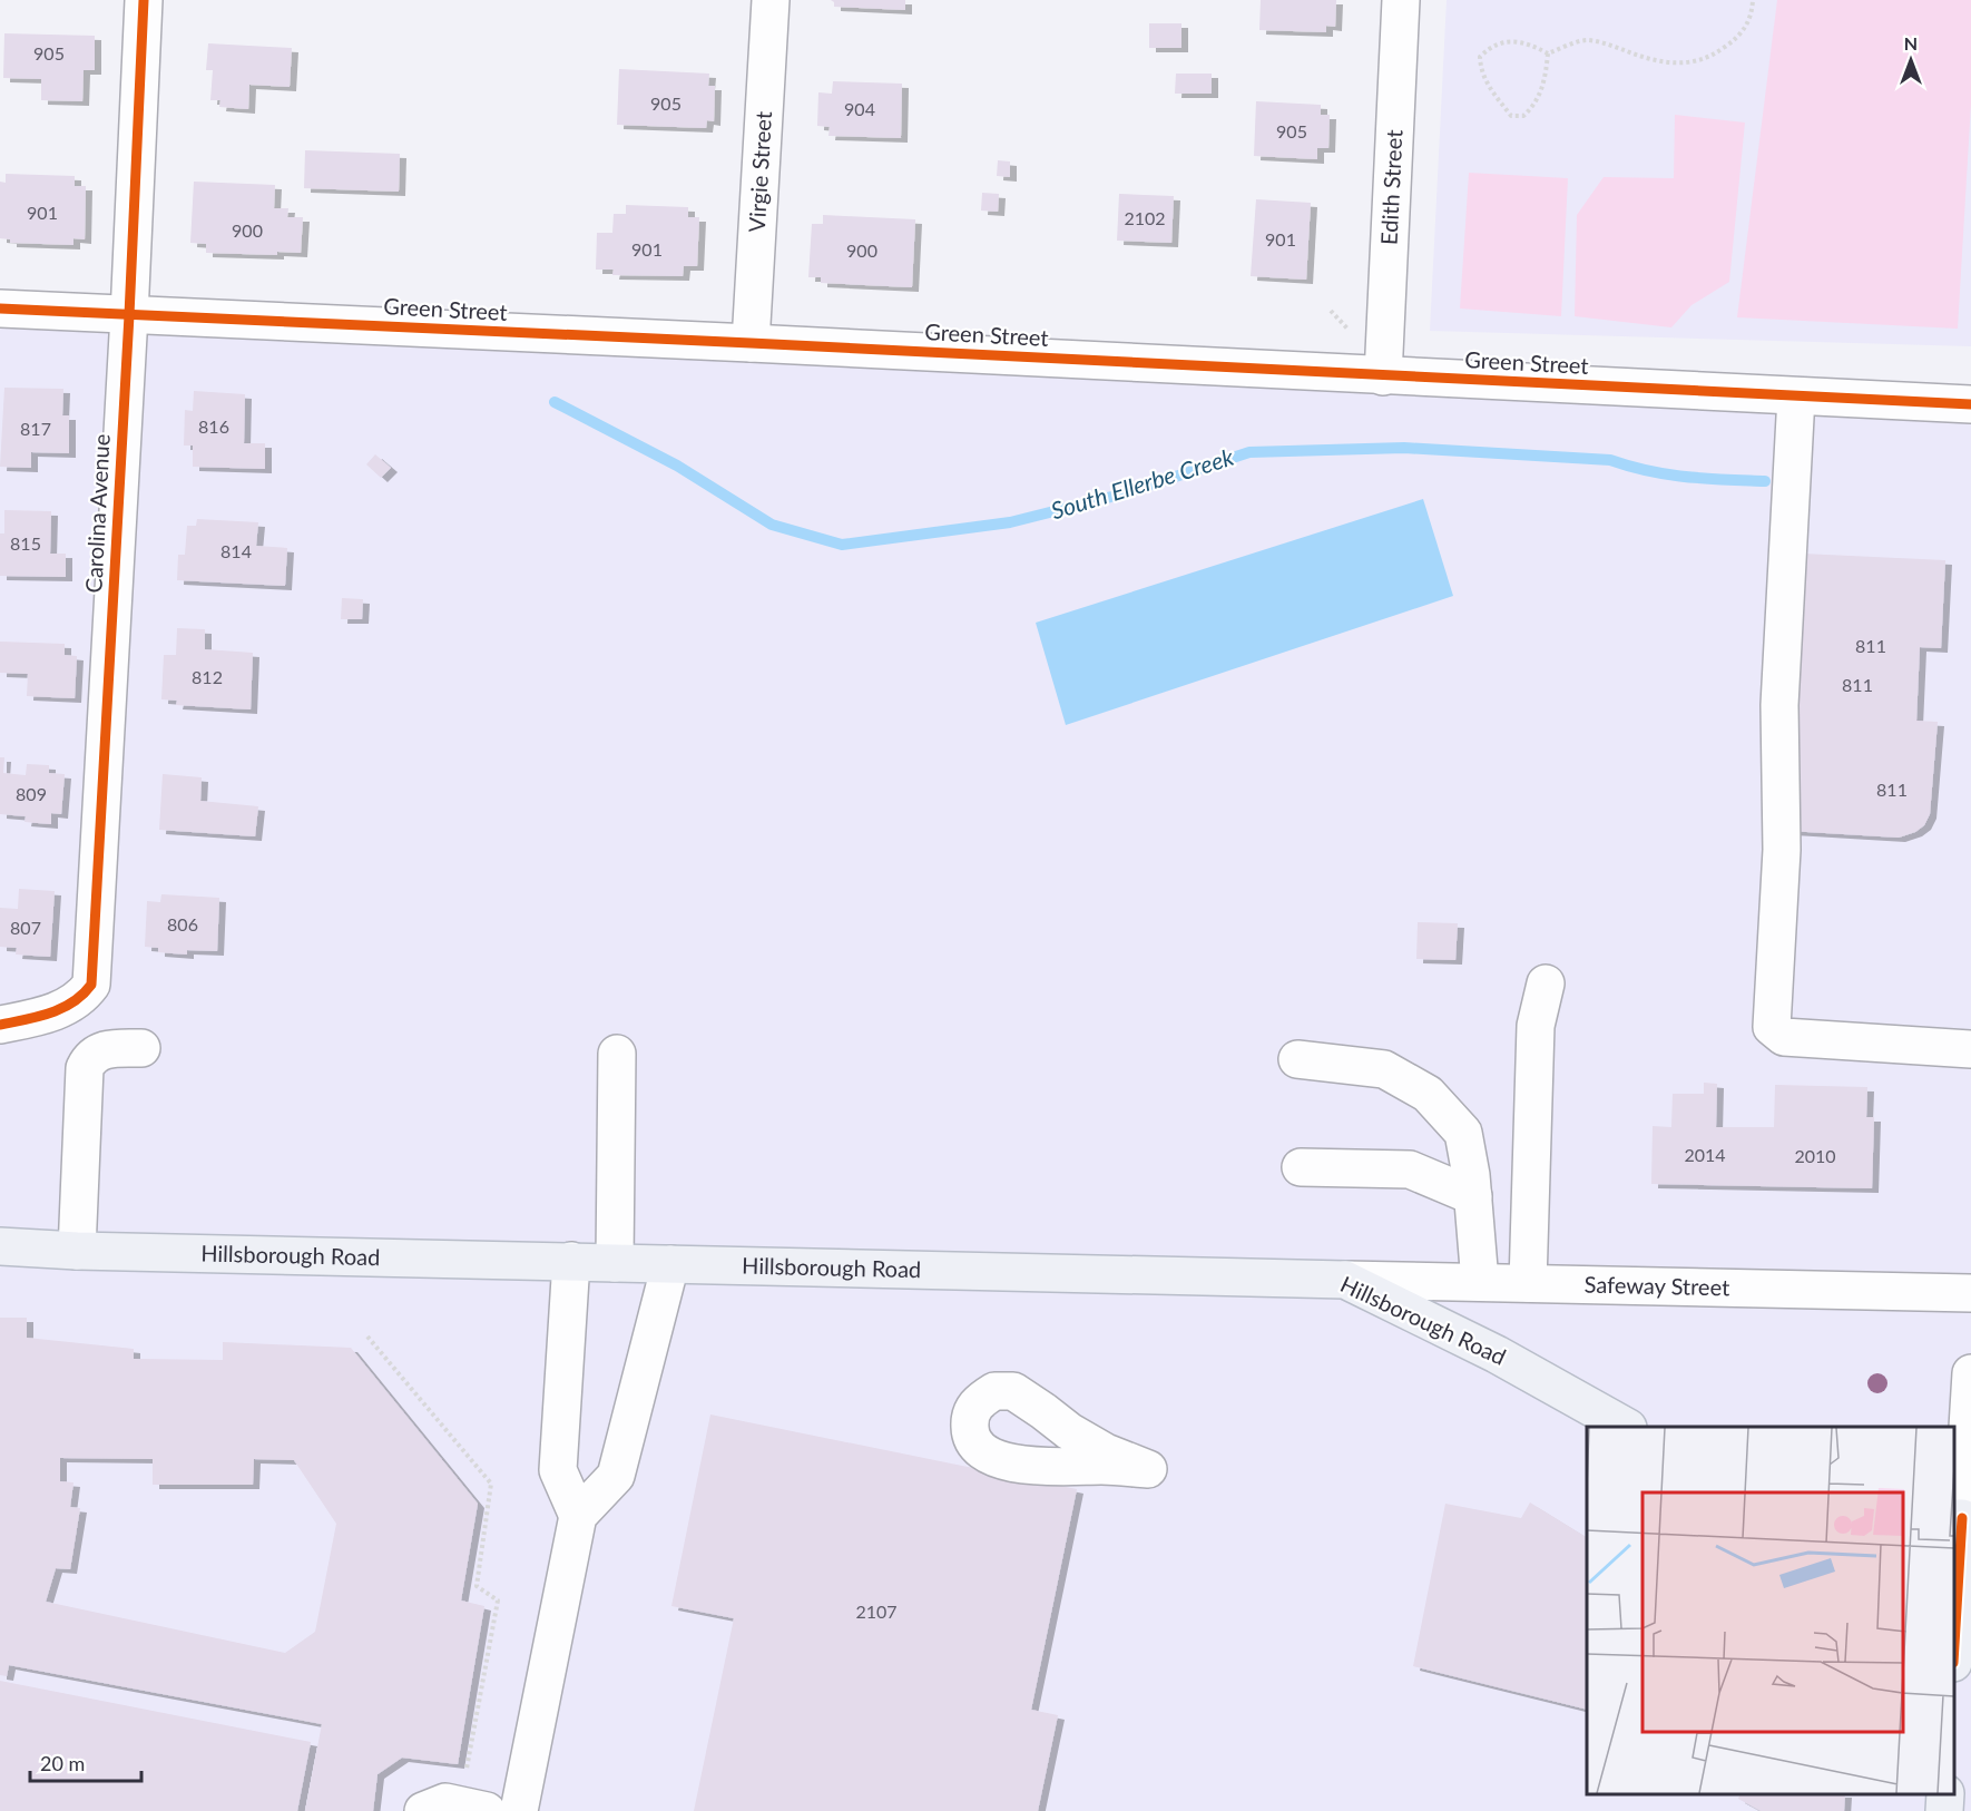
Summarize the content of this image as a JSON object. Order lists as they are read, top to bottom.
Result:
{
  "streets": {
    "main road": ["Hillsborough Road"],
    "street": [
      "Virgie Street",
      "Edith Street",
      "Green Street",
      "Carolina Avenue",
      "Safeway Street"
    ]
  },
  "crossings": [
    ["Virgie Street", "Green Street"],
    ["Edith Street", "Green Street"],
    ["Green Street", "Carolina Avenue"],
    ["Hillsborough Road", "Safeway Street"]
  ],
  "water": ["South Ellerbe Creek"],
  "house_numbers": [
    "905",
    "905",
    "904",
    "905",
    "901",
    "2102",
    "900",
    "901",
    "901",
    "900",
    "816",
    "817",
    "815",
    "814",
    "811",
    "812",
    "811",
    "811",
    "809",
    "806",
    "807",
    "2014",
    "2010",
    "2107"
  ],
  "scale_bar": "20 m",
  "north": "top"
}
